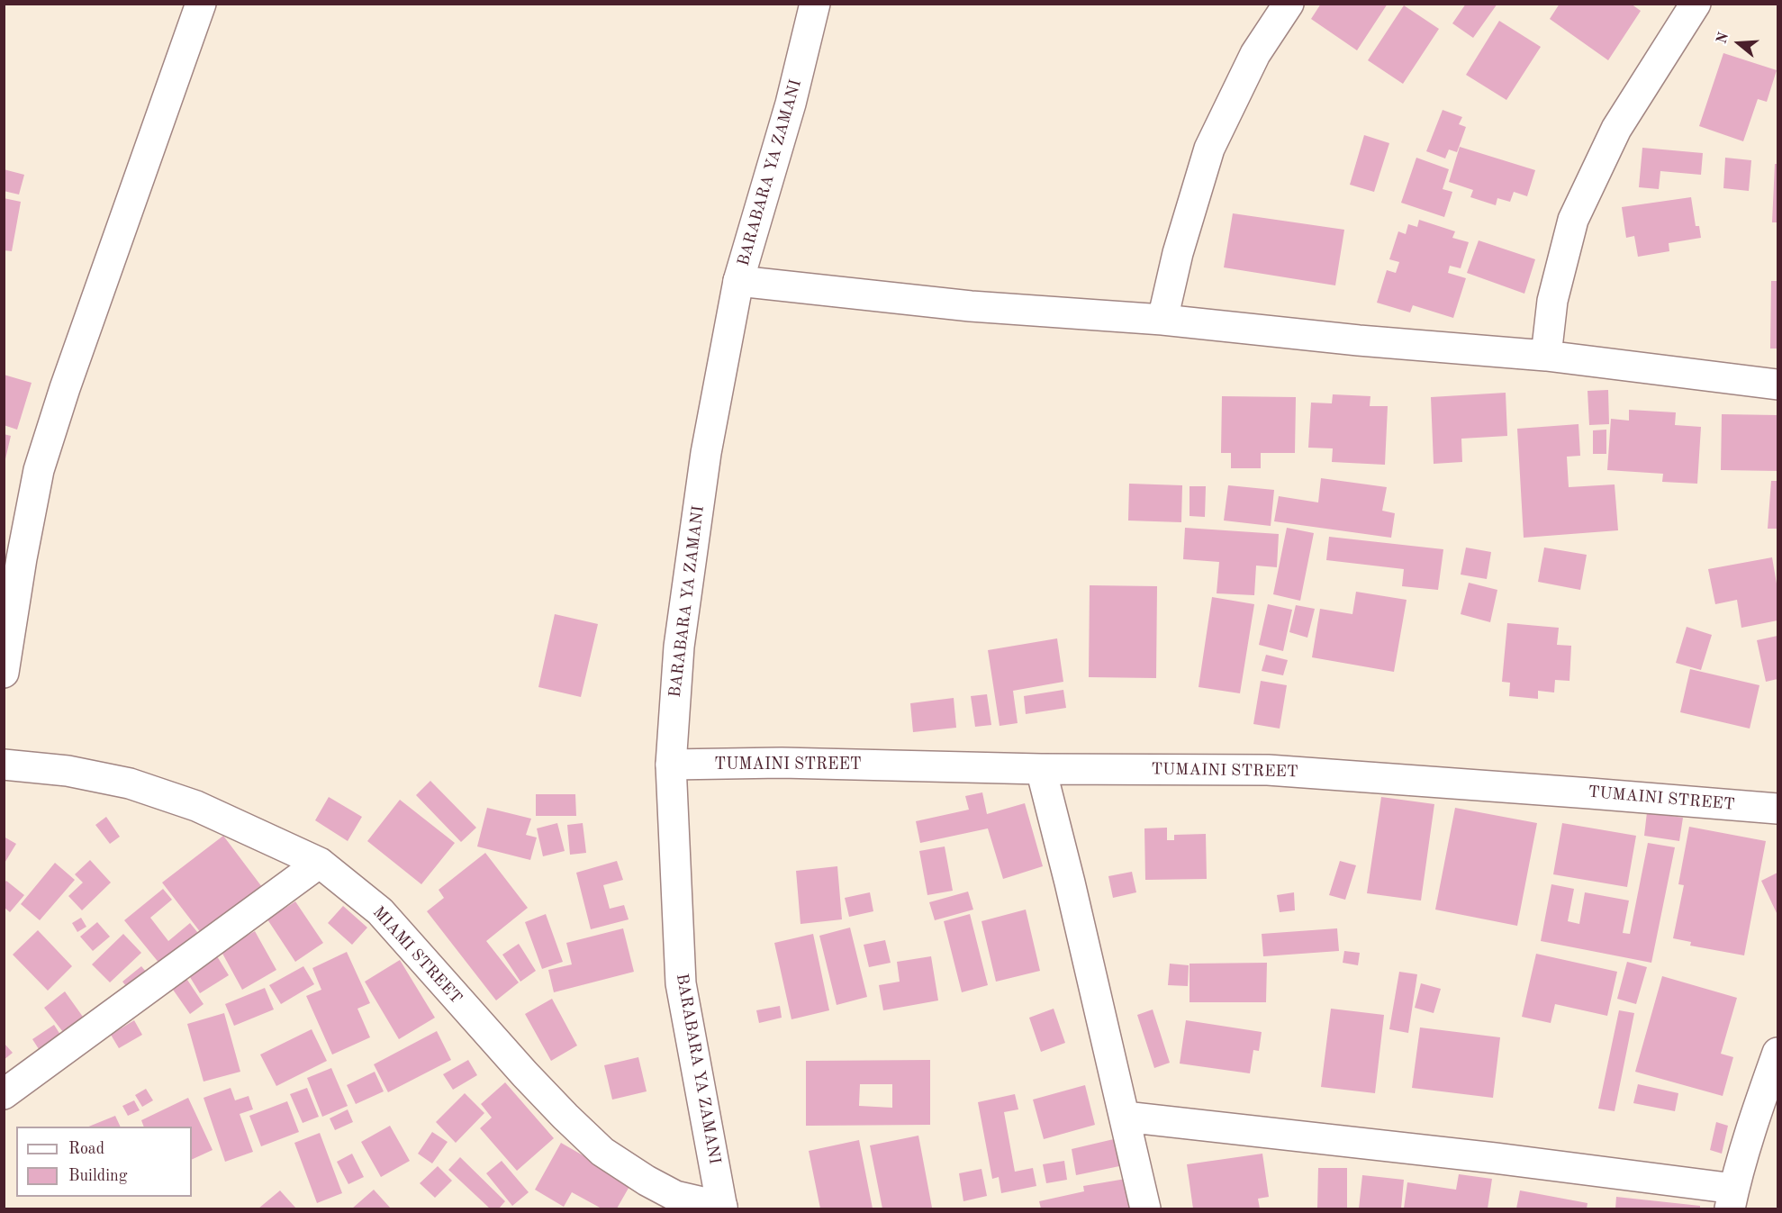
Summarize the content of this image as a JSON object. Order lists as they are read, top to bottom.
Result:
{
  "streets": {
    "street": ["BARABARA YA ZAMANI", "TUMAINI STREET", "MIAMI STREET"]
  },
  "crossings": [
    ["BARABARA YA ZAMANI", "TUMAINI STREET"],
    ["BARABARA YA ZAMANI", "MIAMI STREET"]
  ],
  "legend": ["Road", "Building"],
  "north": "left"
}
